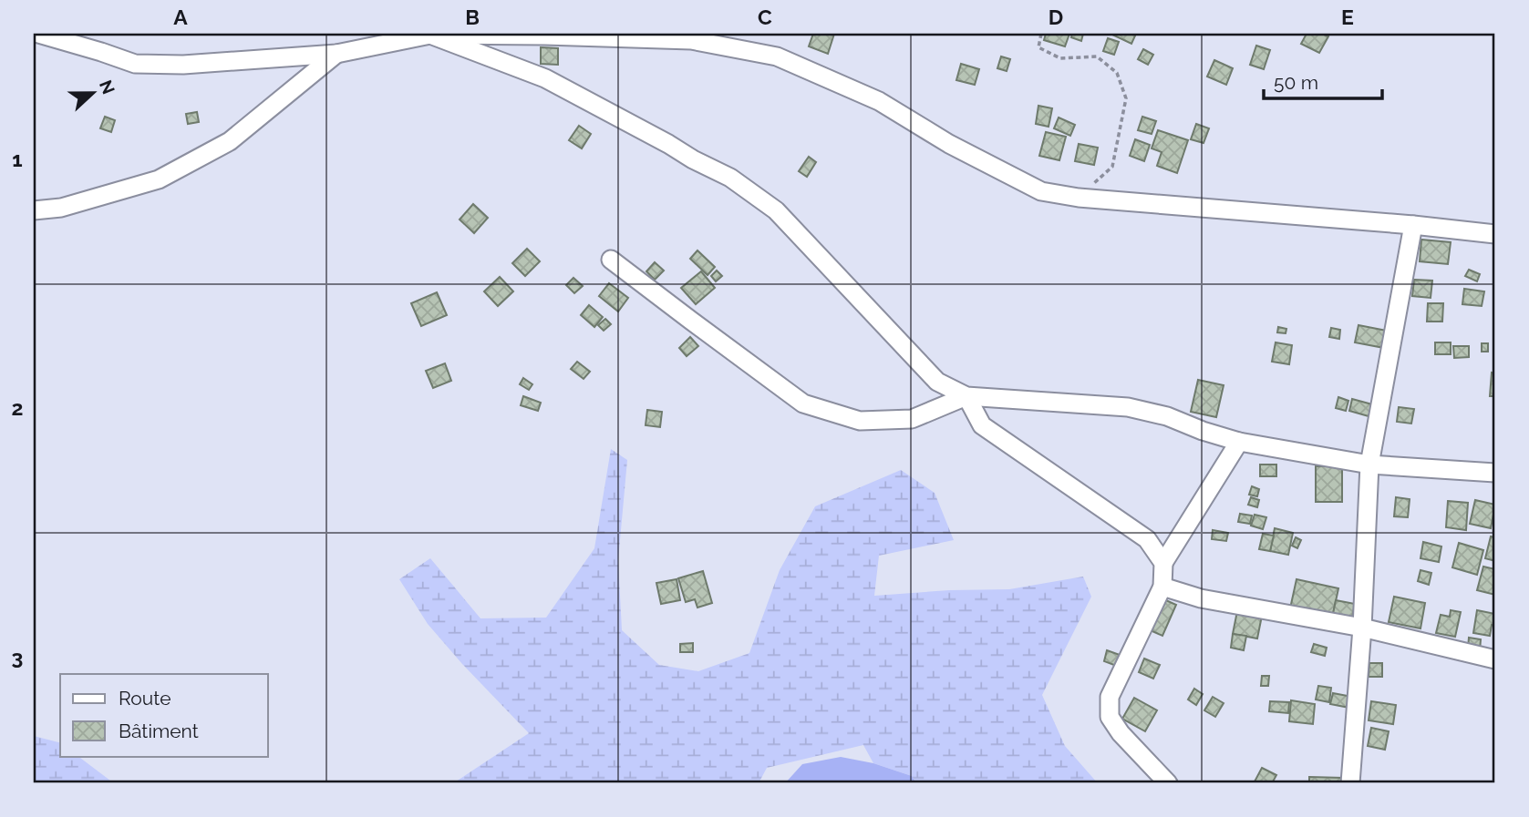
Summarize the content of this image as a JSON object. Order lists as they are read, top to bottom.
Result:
{
  "legend": ["Route", "Bâtiment"],
  "scale_bar": "50 m",
  "north": "right",
  "grid": {
    "columns": [
      "A",
      "B",
      "C",
      "D",
      "E"
    ],
    "rows": ["1", "2", "3"]
  }
}
